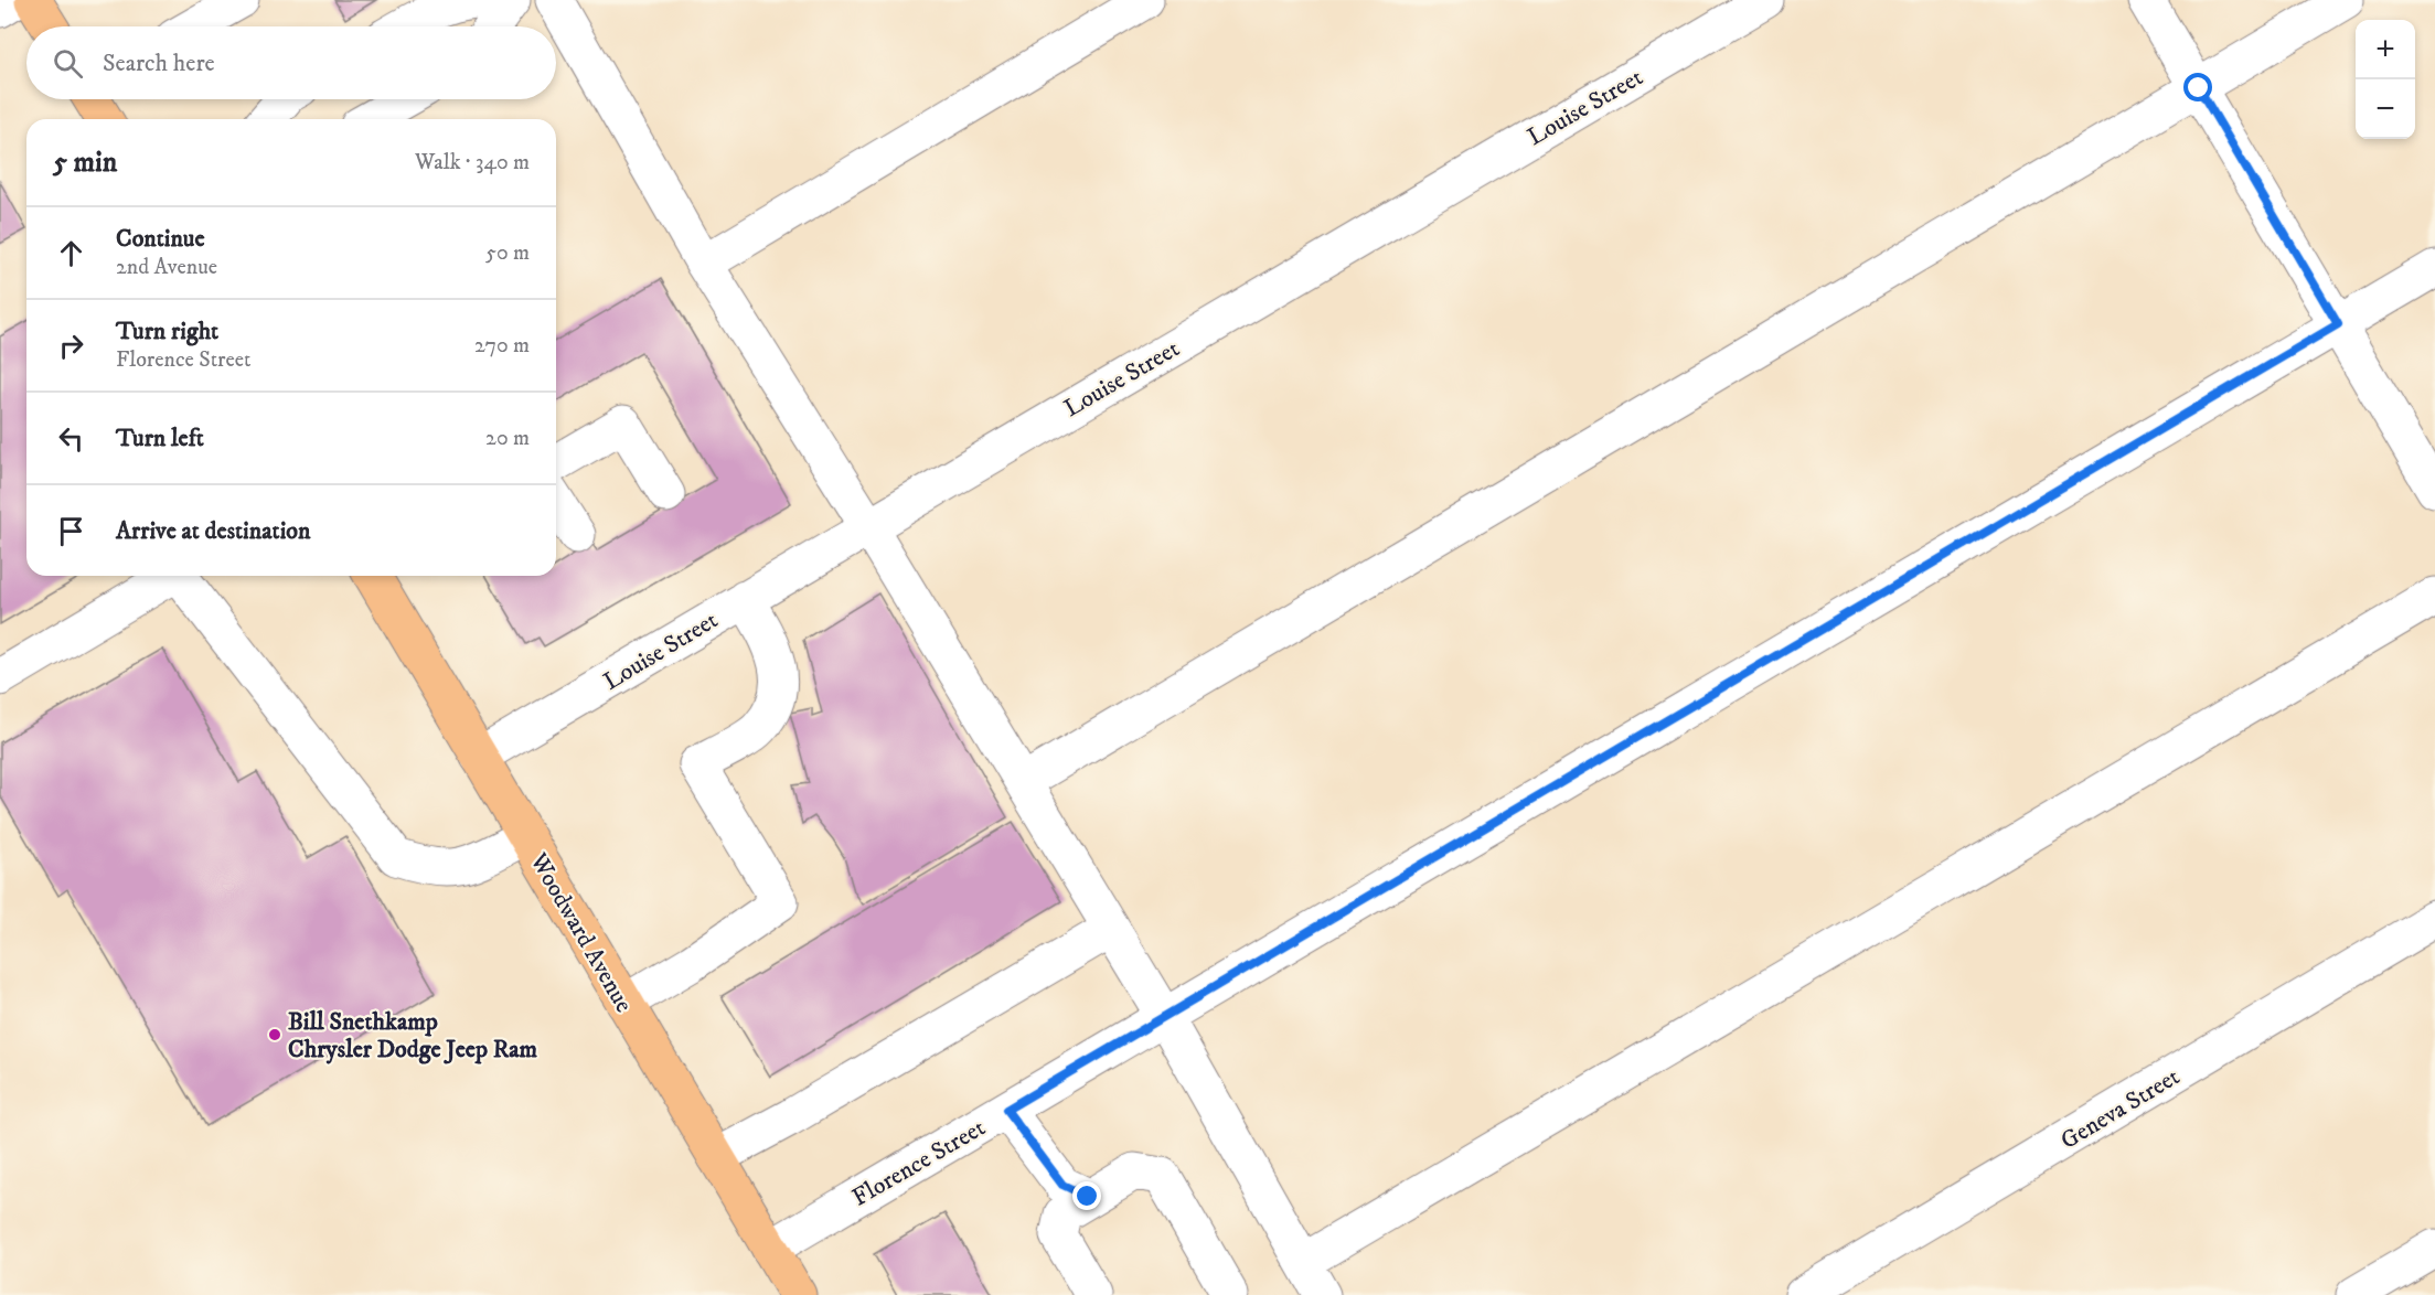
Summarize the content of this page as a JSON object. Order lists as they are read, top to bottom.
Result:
{
  "streets": {
    "main road": ["Woodward Avenue"],
    "street": ["Louise Street", "Geneva Street", "Florence Street"]
  },
  "crossings": [
    ["Louise Street", "Woodward Avenue"],
    ["Woodward Avenue", "Florence Street"]
  ],
  "places": ["Bill Snethkamp Chrysler Dodge Jeep Ram"],
  "page": {
    "map_buttons": ["+", "−"],
    "search": "Search here",
    "heading": ["5 min", "Walk · 340 m"],
    "list": [
      ["Continue", "2nd Avenue", "50 m"],
      ["Turn right", "Florence Street", "270 m"],
      ["Turn left", "20 m"],
      "Arrive at destination"
    ]
  }
}
